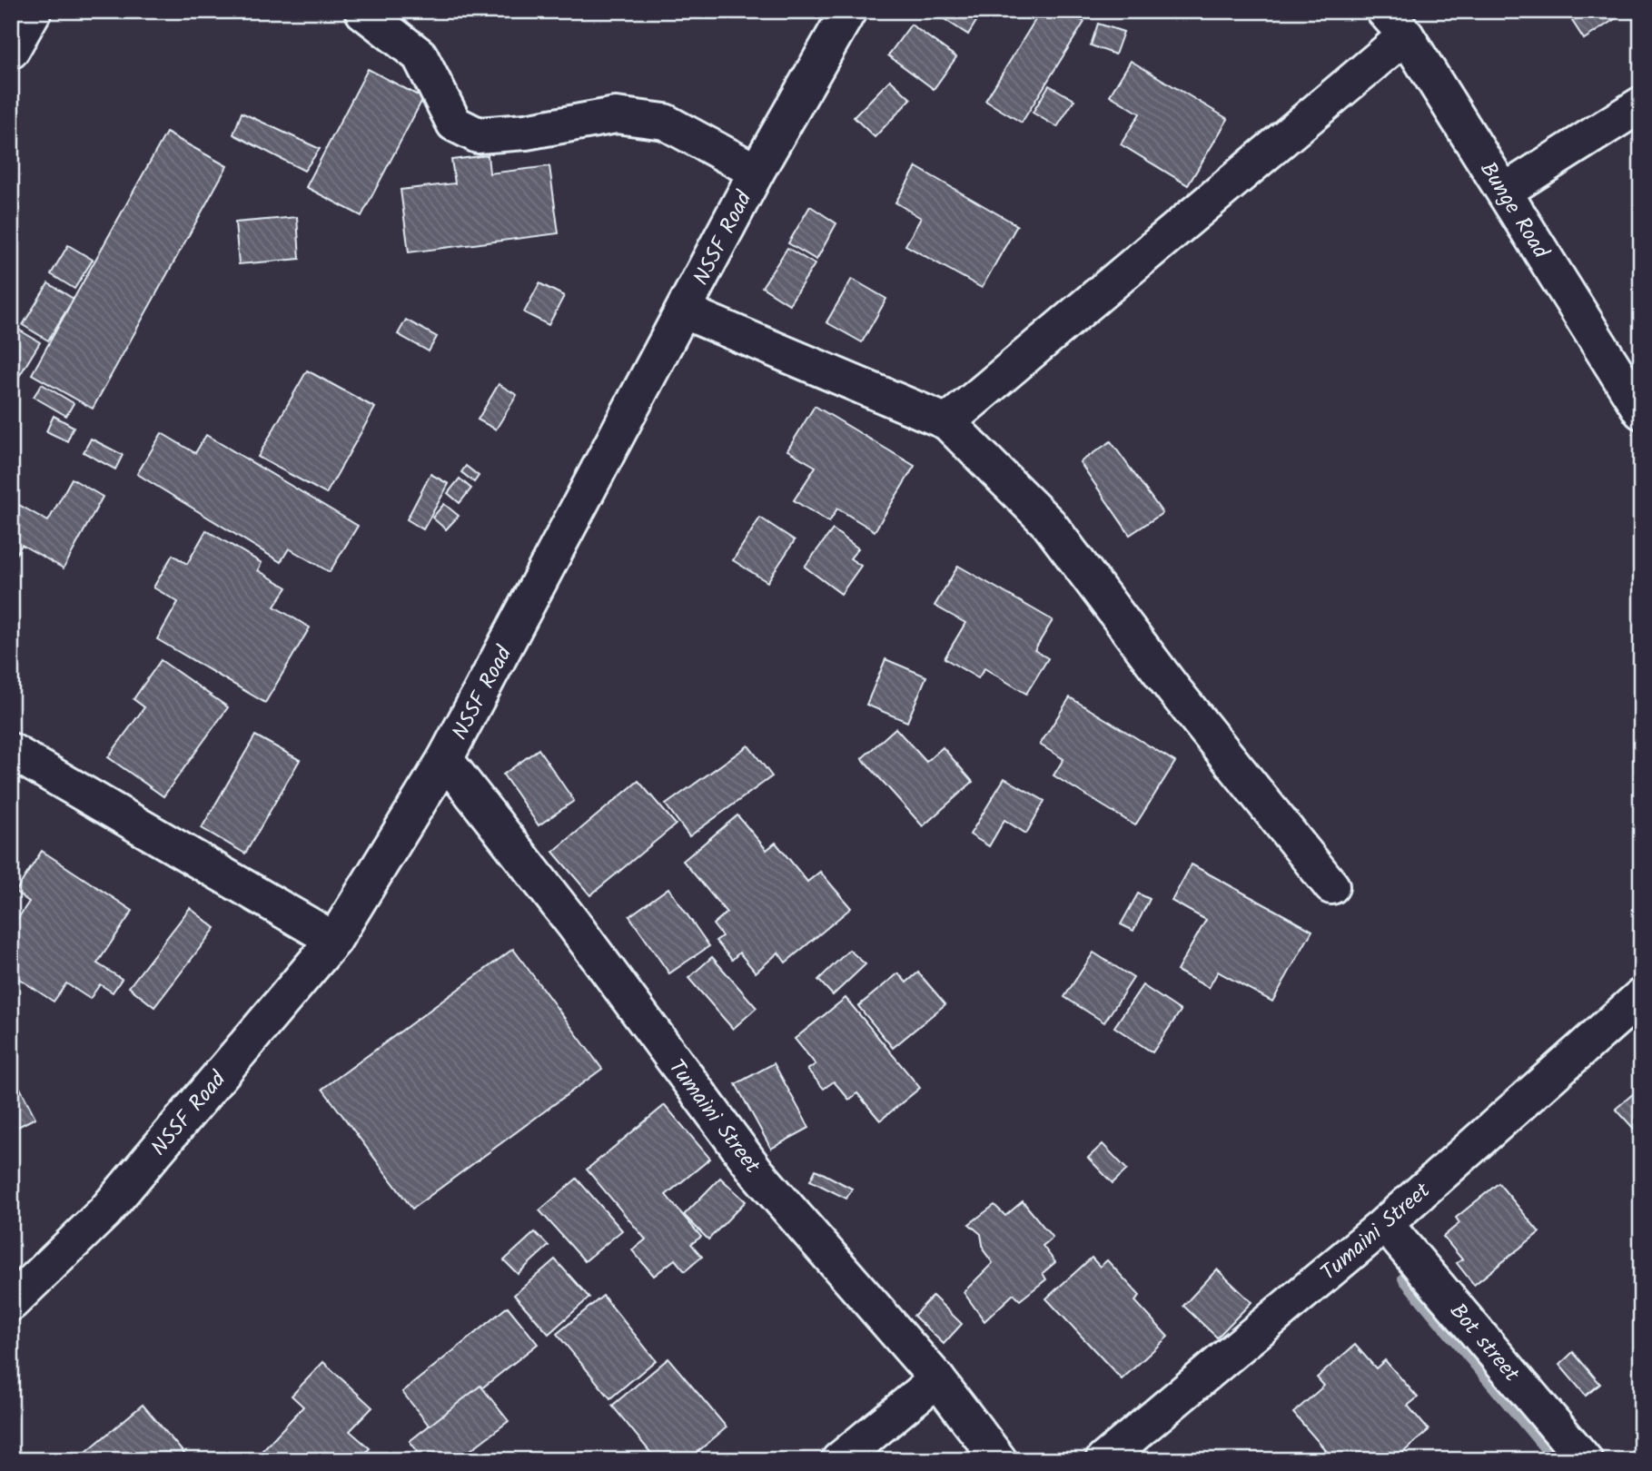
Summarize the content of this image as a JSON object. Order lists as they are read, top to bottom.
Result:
{
  "streets": {
    "street": [
      "Bunge Road",
      "NSSF Road",
      "Tumaini Street",
      "Bot street"
    ]
  },
  "crossings": [
    ["NSSF Road", "Tumaini Street"],
    ["Tumaini Street", "Bot street"]
  ]
}
